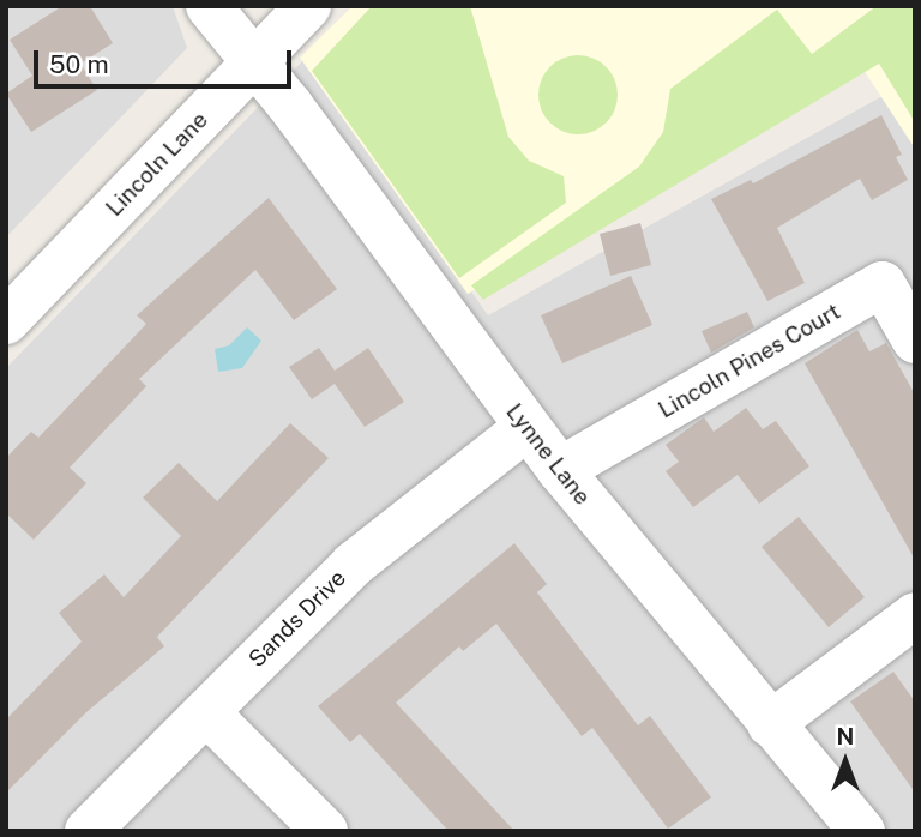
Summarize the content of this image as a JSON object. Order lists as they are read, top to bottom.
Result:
{
  "streets": {
    "street": [
      "Lincoln Lane",
      "Lincoln Pines Court",
      "Lynne Lane",
      "Sands Drive"
    ]
  },
  "crossings": [
    ["Lincoln Lane", "Lynne Lane"],
    ["Lincoln Pines Court", "Lynne Lane"],
    ["Lynne Lane", "Sands Drive"]
  ],
  "scale_bar": "50 m",
  "north": "top"
}
